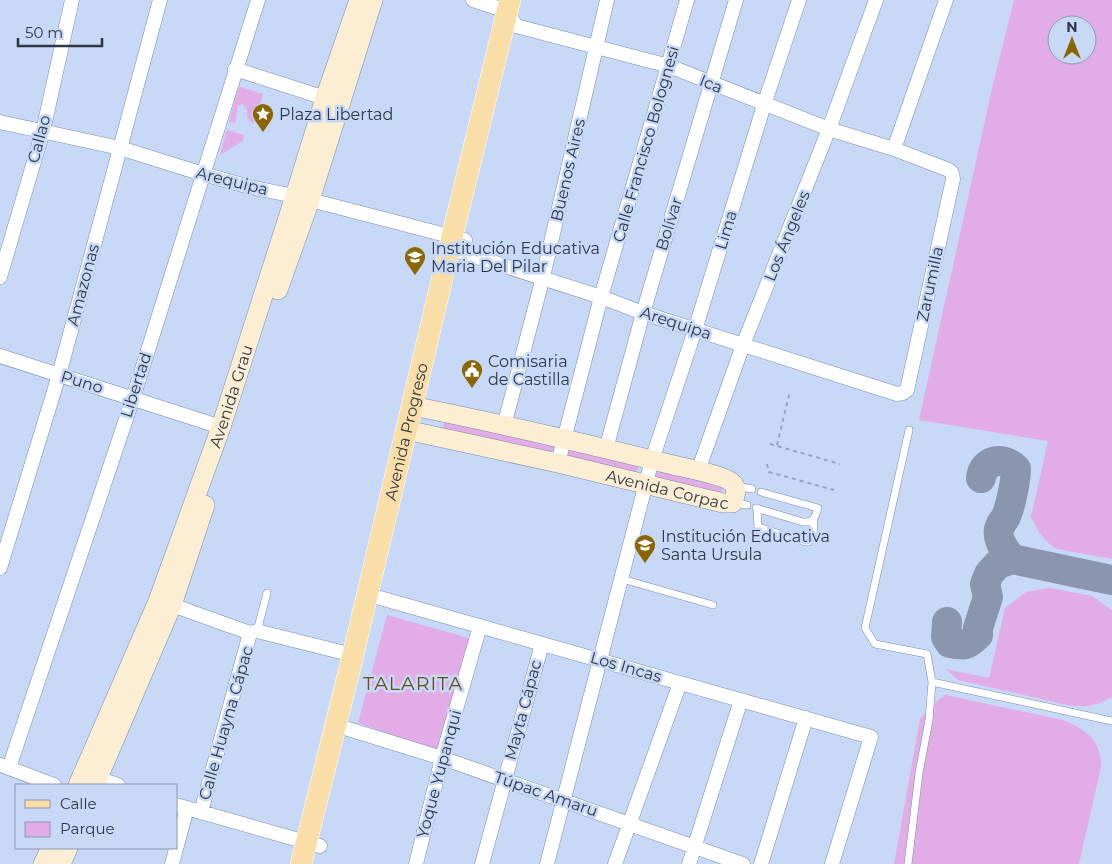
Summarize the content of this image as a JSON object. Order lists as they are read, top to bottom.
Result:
{
  "streets": {
    "main road": ["Avenida Progreso"],
    "street": [
      "Ica",
      "Callao",
      "Calle Francisco Bolognesi",
      "Buenos Aires",
      "Arequipa",
      "Bolívar",
      "Lima",
      "Los Ángeles",
      "Zarumilla",
      "Amazonas",
      "Puno",
      "Libertad",
      "Avenida Grau",
      "Avenida Corpac",
      "Los Incas",
      "Mayta Cápac",
      "Calle Huayna Cápac",
      "Yoque Yupanqui",
      "Túpac Amaru"
    ]
  },
  "crossings": [
    ["Ica", "Calle Francisco Bolognesi"],
    ["Ica", "Buenos Aires"],
    ["Ica", "Bolívar"],
    ["Ica", "Lima"],
    ["Ica", "Los Ángeles"],
    ["Ica", "Zarumilla"],
    ["Ica", "Avenida Progreso"],
    ["Callao", "Arequipa"],
    ["Calle Francisco Bolognesi", "Arequipa"],
    ["Calle Francisco Bolognesi", "Avenida Corpac"],
    ["Buenos Aires", "Arequipa"],
    ["Buenos Aires", "Avenida Corpac"],
    ["Arequipa", "Bolívar"],
    ["Arequipa", "Lima"],
    ["Arequipa", "Los Ángeles"],
    ["Arequipa", "Zarumilla"],
    ["Arequipa", "Amazonas"],
    ["Arequipa", "Libertad"],
    ["Arequipa", "Avenida Grau"],
    ["Arequipa", "Avenida Progreso"],
    ["Bolívar", "Avenida Corpac"],
    ["Lima", "Avenida Corpac"],
    ["Lima", "Los Incas"],
    ["Lima", "Túpac Amaru"],
    ["Los Ángeles", "Avenida Corpac"],
    ["Amazonas", "Puno"],
    ["Puno", "Libertad"],
    ["Puno", "Avenida Grau"],
    ["Avenida Progreso", "Avenida Corpac"],
    ["Avenida Progreso", "Los Incas"],
    ["Avenida Progreso", "Túpac Amaru"],
    ["Los Incas", "Mayta Cápac"],
    ["Los Incas", "Yoque Yupanqui"],
    ["Mayta Cápac", "Túpac Amaru"],
    ["Yoque Yupanqui", "Túpac Amaru"]
  ],
  "districts": ["TALARITA"],
  "places": {
    "place": ["Plaza Libertad"],
    "school or university": ["Institución Educativa Maria Del Pilar", "Institución Educativa Santa Ursula"],
    "public building": ["Comisaria de Castilla"]
  },
  "legend": ["Calle", "Parque"],
  "scale_bar": "50 m",
  "north": "top"
}
